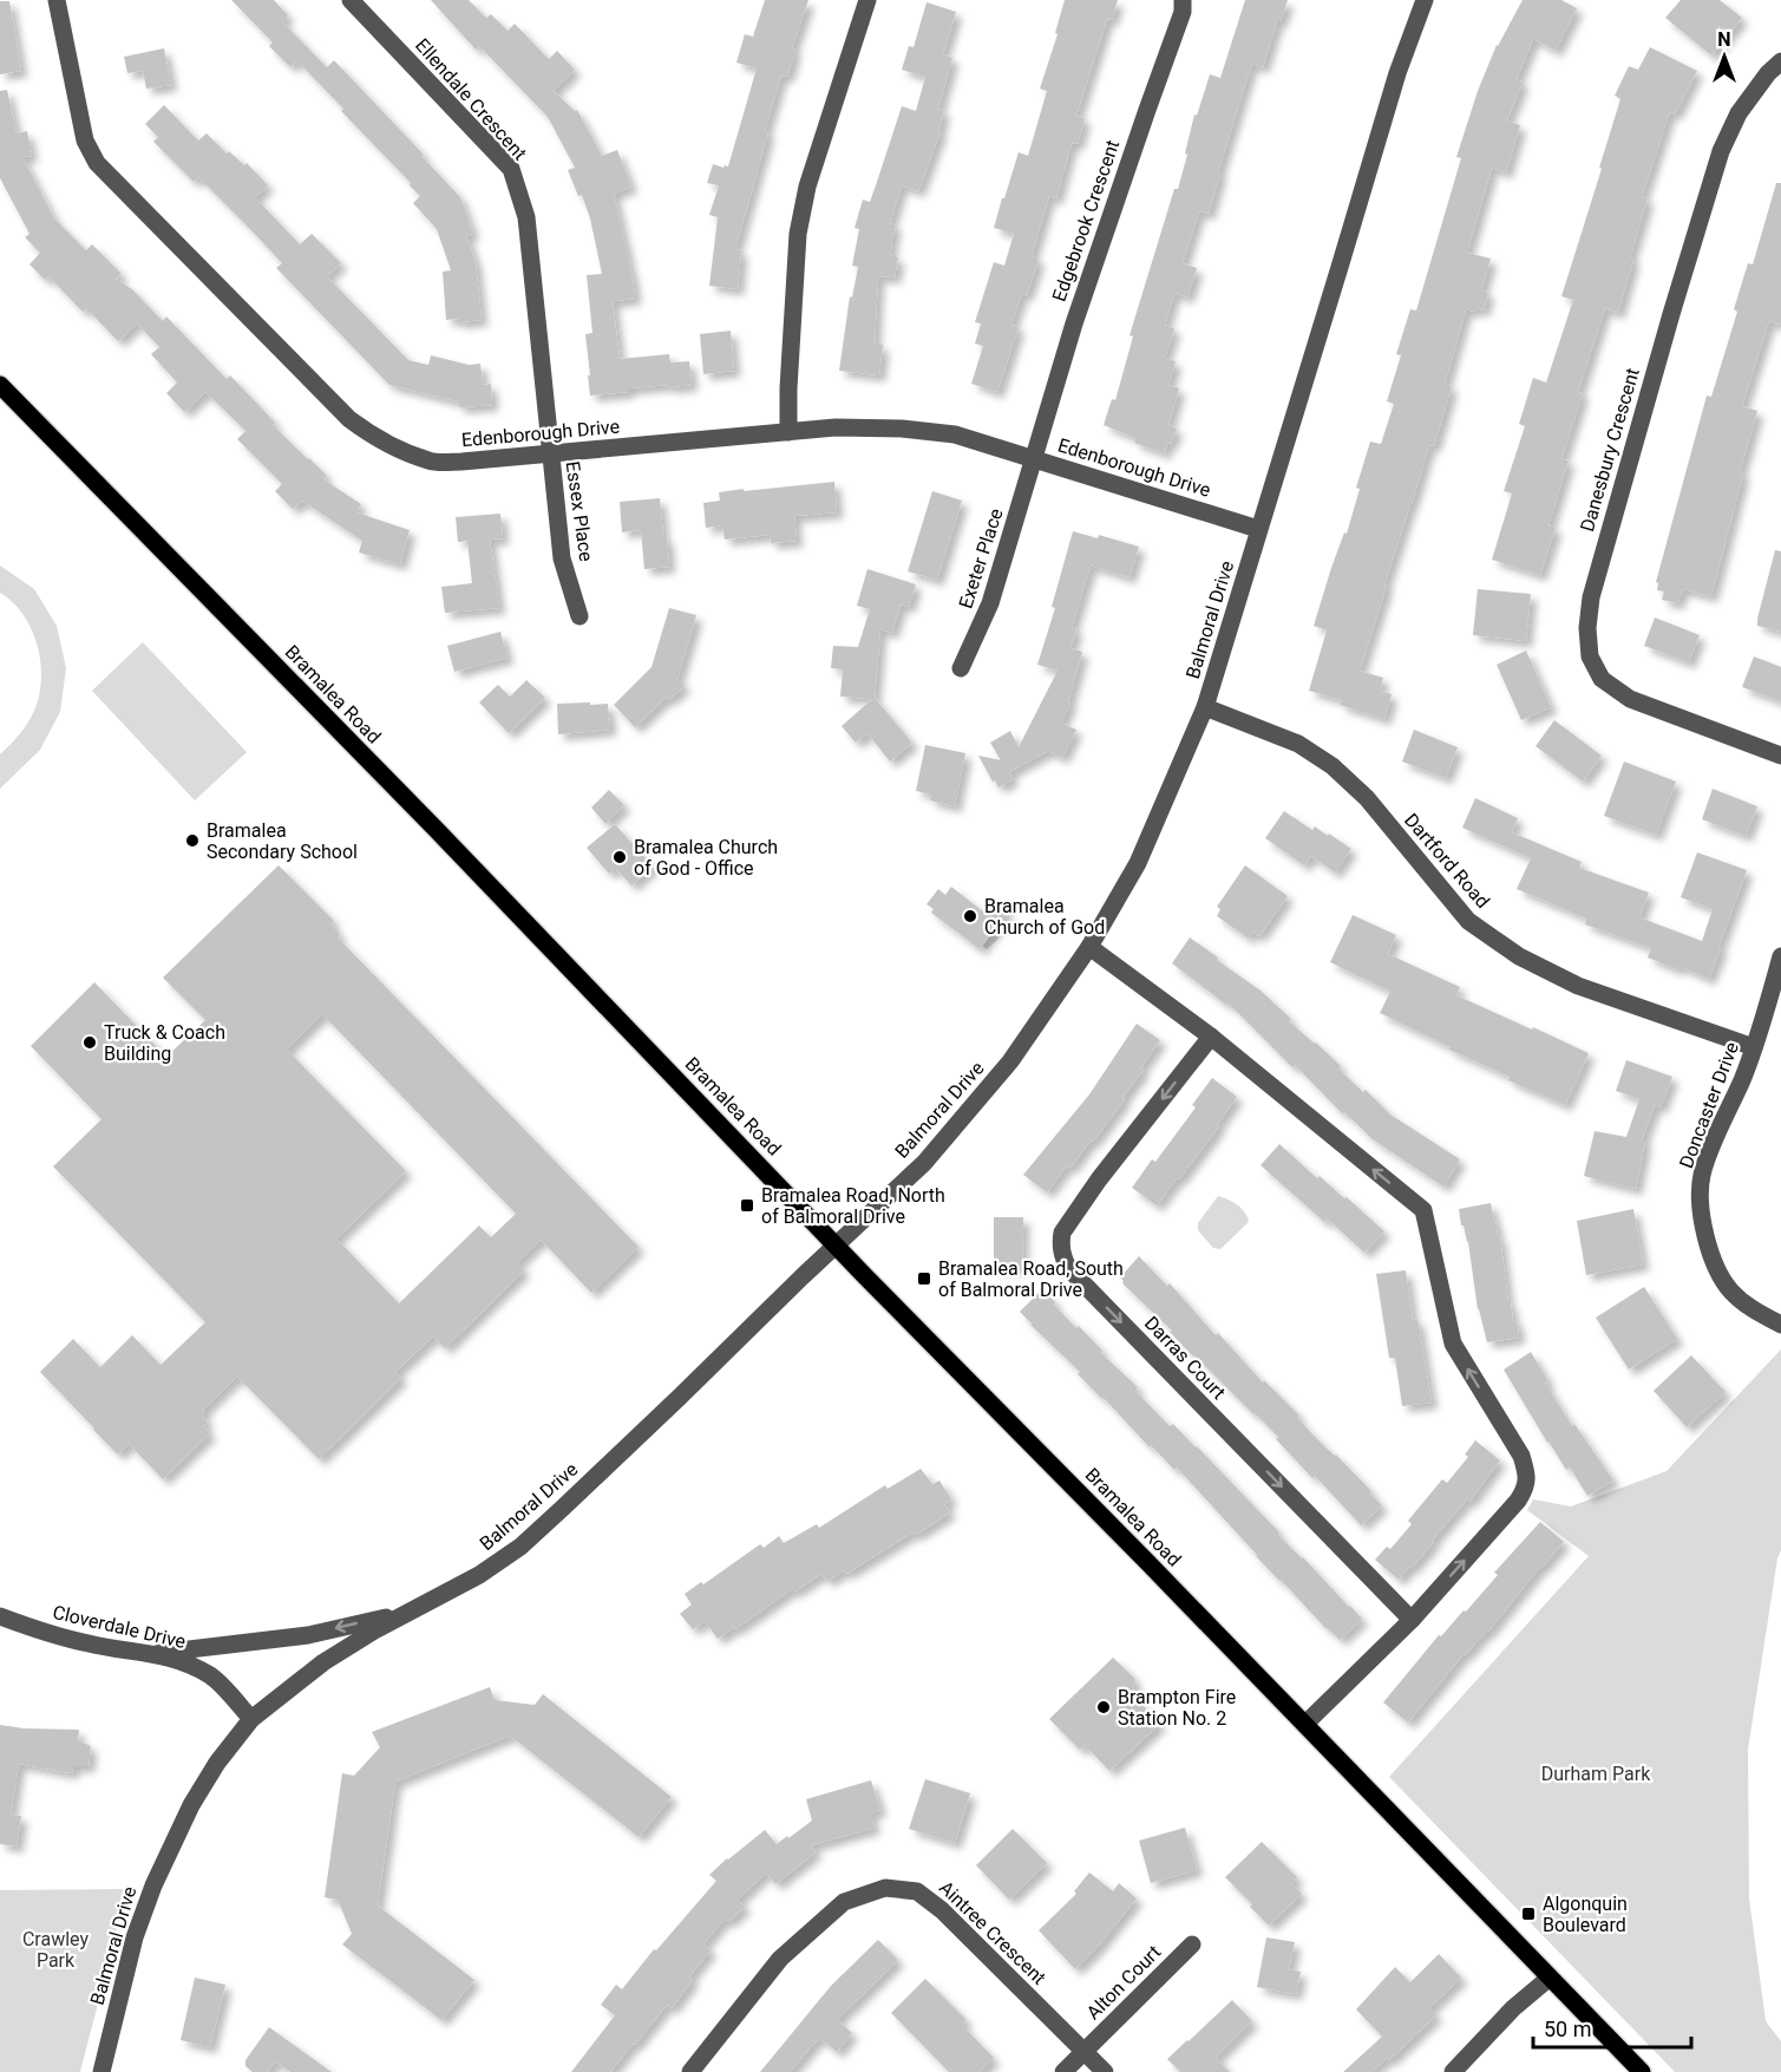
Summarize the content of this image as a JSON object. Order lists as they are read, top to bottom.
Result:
{
  "streets": {
    "main road": ["Bramalea Road"],
    "street": [
      "Ellendale Crescent",
      "Edgebrook Crescent",
      "Edenborough Drive",
      "Danesbury Crescent",
      "Essex Place",
      "Exeter Place",
      "Balmoral Drive",
      "Dartford Road",
      "Doncaster Drive",
      "Darras Court",
      "Cloverdale Drive",
      "Aintree Crescent",
      "Alton Court"
    ]
  },
  "crossings": [
    ["Ellendale Crescent", "Edenborough Drive"],
    ["Ellendale Crescent", "Essex Place"],
    ["Edgebrook Crescent", "Edenborough Drive"],
    ["Edgebrook Crescent", "Exeter Place"],
    ["Edenborough Drive", "Essex Place"],
    ["Edenborough Drive", "Exeter Place"],
    ["Edenborough Drive", "Balmoral Drive"],
    ["Balmoral Drive", "Bramalea Road"],
    ["Balmoral Drive", "Dartford Road"],
    ["Balmoral Drive", "Cloverdale Drive"],
    ["Dartford Road", "Doncaster Drive"],
    ["Aintree Crescent", "Alton Court"]
  ],
  "parks": ["Durham Park", "Crawley Park"],
  "places": {
    "other": [
      "Bramalea Secondary School",
      "Bramalea Church of God - Office",
      "Bramalea Church of God",
      "Truck & Coach Building",
      "Brampton Fire Station No. 2"
    ],
    "transit": ["Bramalea Road, North of Balmoral Drive", "Bramalea Road, South of Balmoral Drive", "Algonquin Boulevard"]
  },
  "scale_bar": "50 m",
  "north": "top"
}
